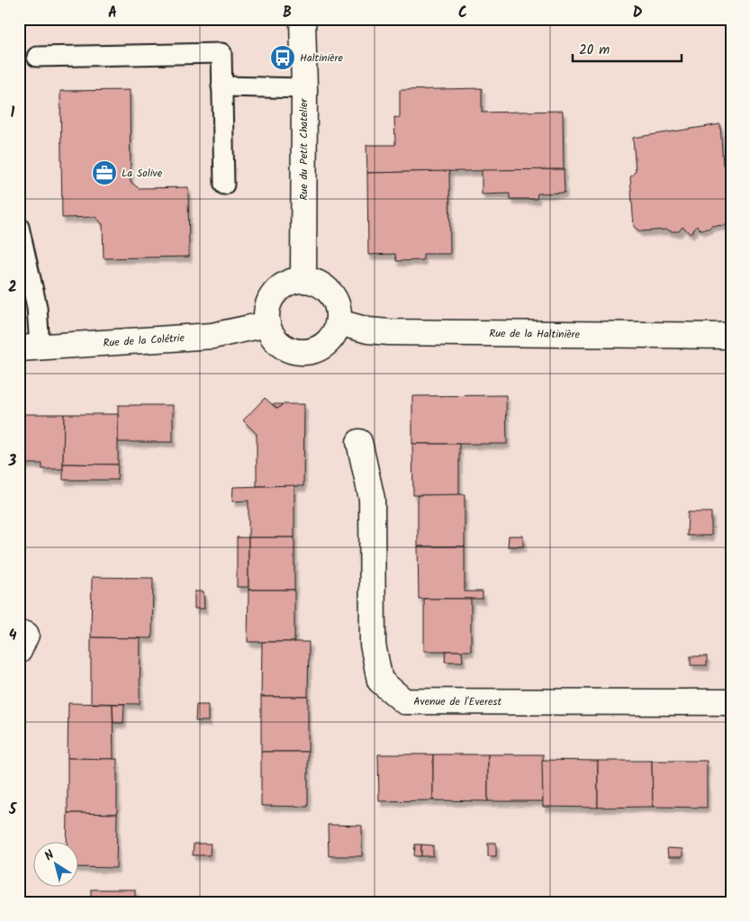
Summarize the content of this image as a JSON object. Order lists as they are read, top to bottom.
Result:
{
  "streets": {
    "street": [
      "Rue du Petit Chatelier",
      "Rue de la Haltinière",
      "Rue de la Colétrie",
      "Avenue de l'Everest"
    ]
  },
  "crossings": [
    ["Rue du Petit Chatelier", "Rue de la Haltinière"],
    ["Rue du Petit Chatelier", "Rue de la Colétrie"],
    ["Rue de la Haltinière", "Rue de la Colétrie"]
  ],
  "places": {
    "bus stop": ["Haltinière"],
    "office": ["La Solive"]
  },
  "scale_bar": "20 m",
  "north": "top left",
  "grid": {
    "columns": [
      "A",
      "B",
      "C",
      "D"
    ],
    "rows": [
      "1",
      "2",
      "3",
      "4",
      "5"
    ]
  }
}
